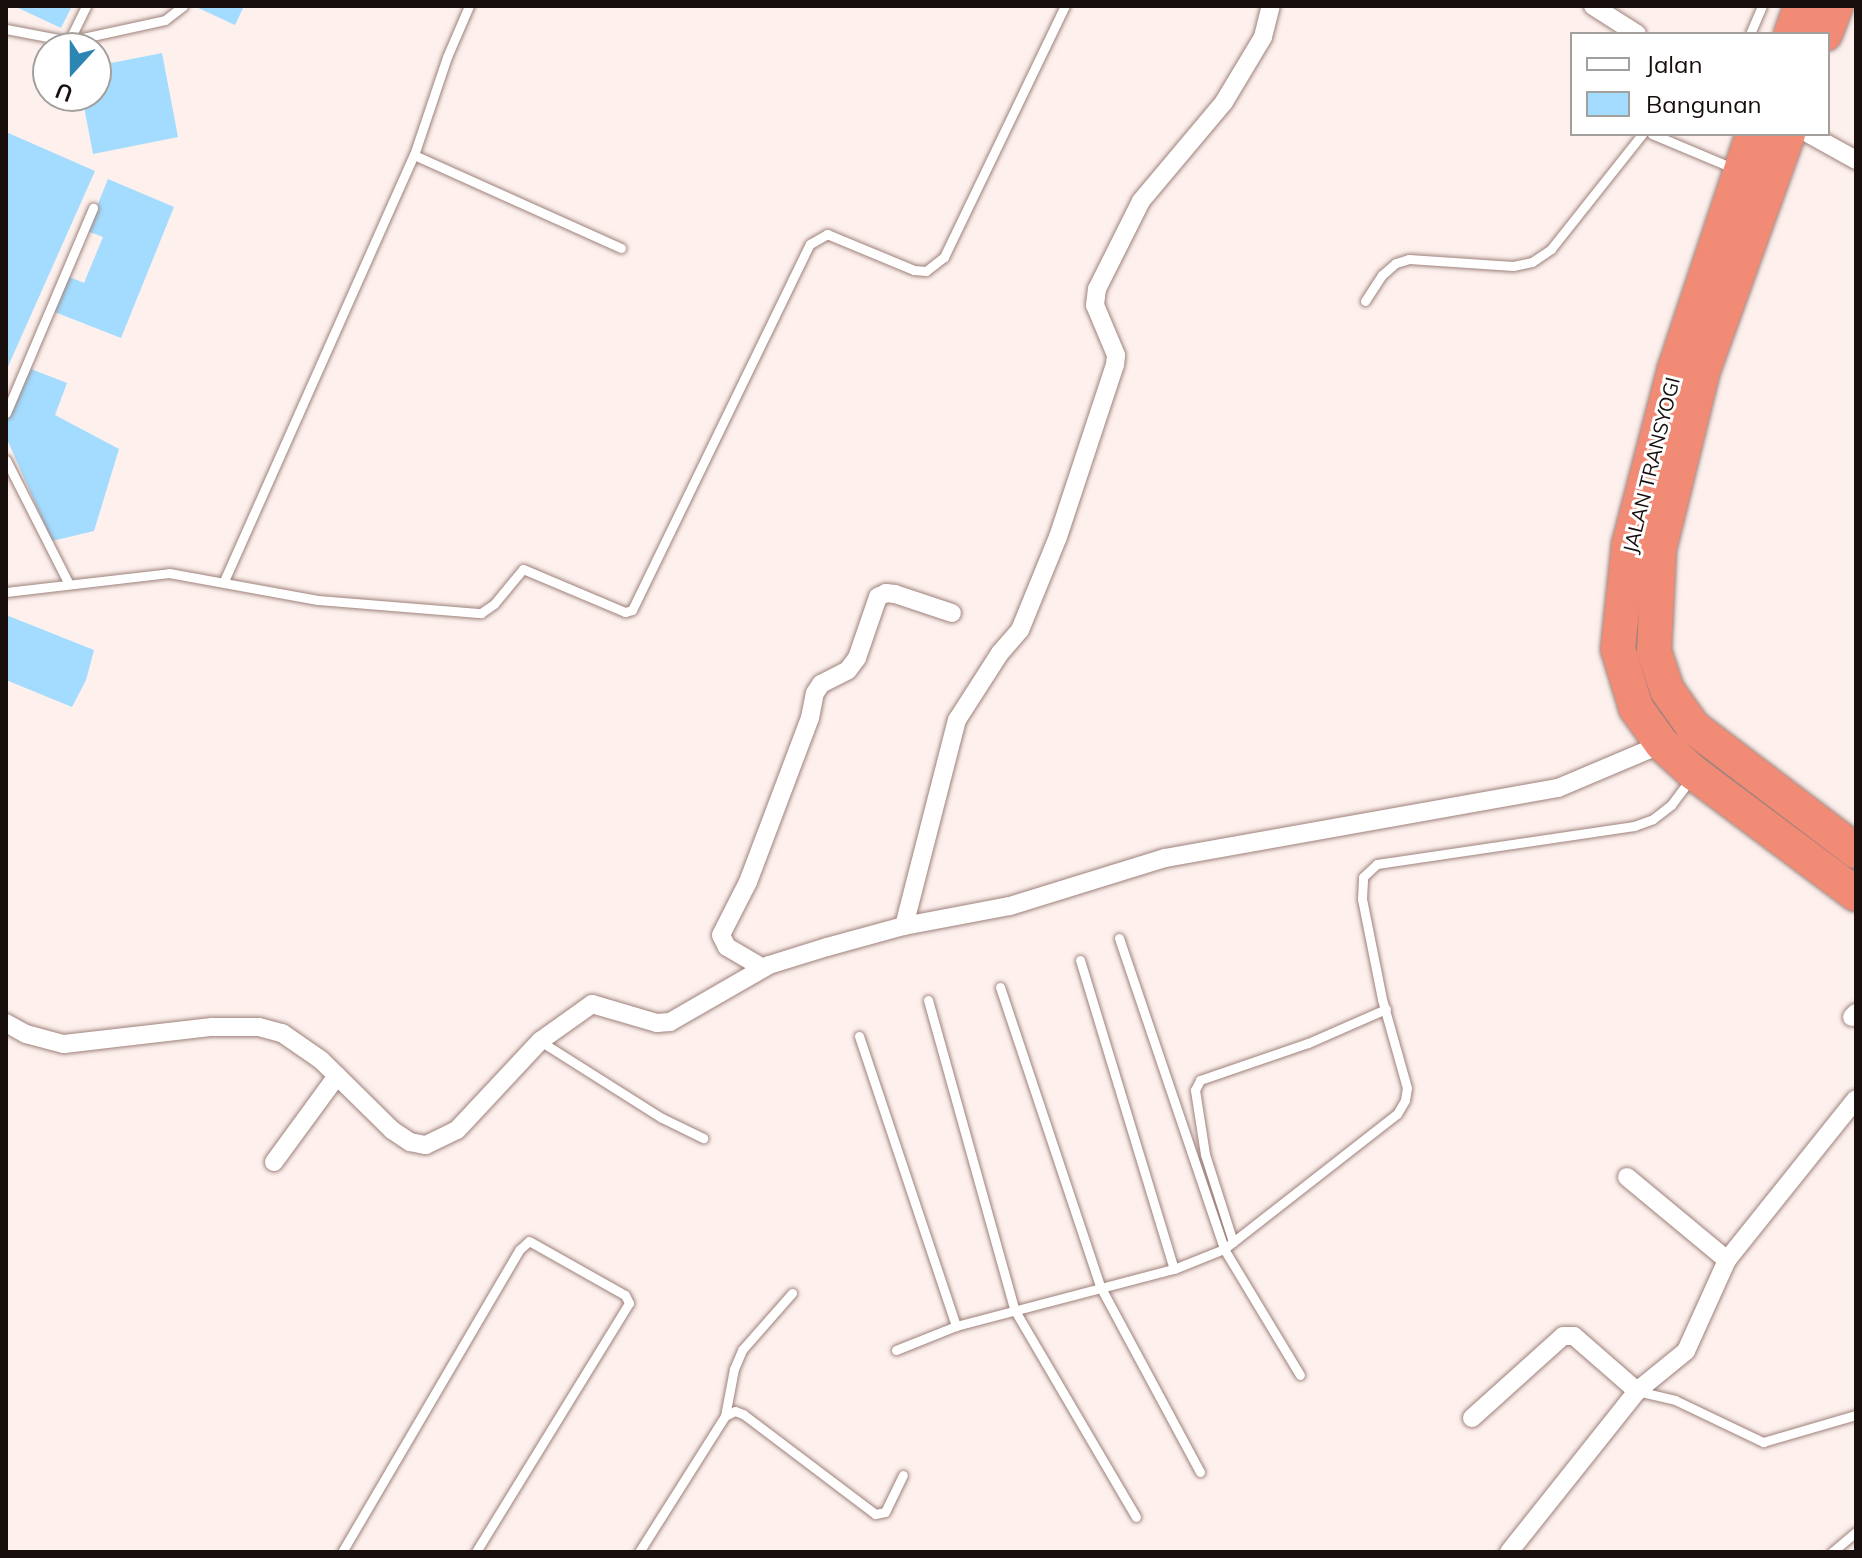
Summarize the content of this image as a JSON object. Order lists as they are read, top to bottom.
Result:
{
  "streets": {
    "highway": ["JALAN TRANSYOGI"]
  },
  "legend": ["Jalan", "Bangunan"],
  "north": "bottom"
}
